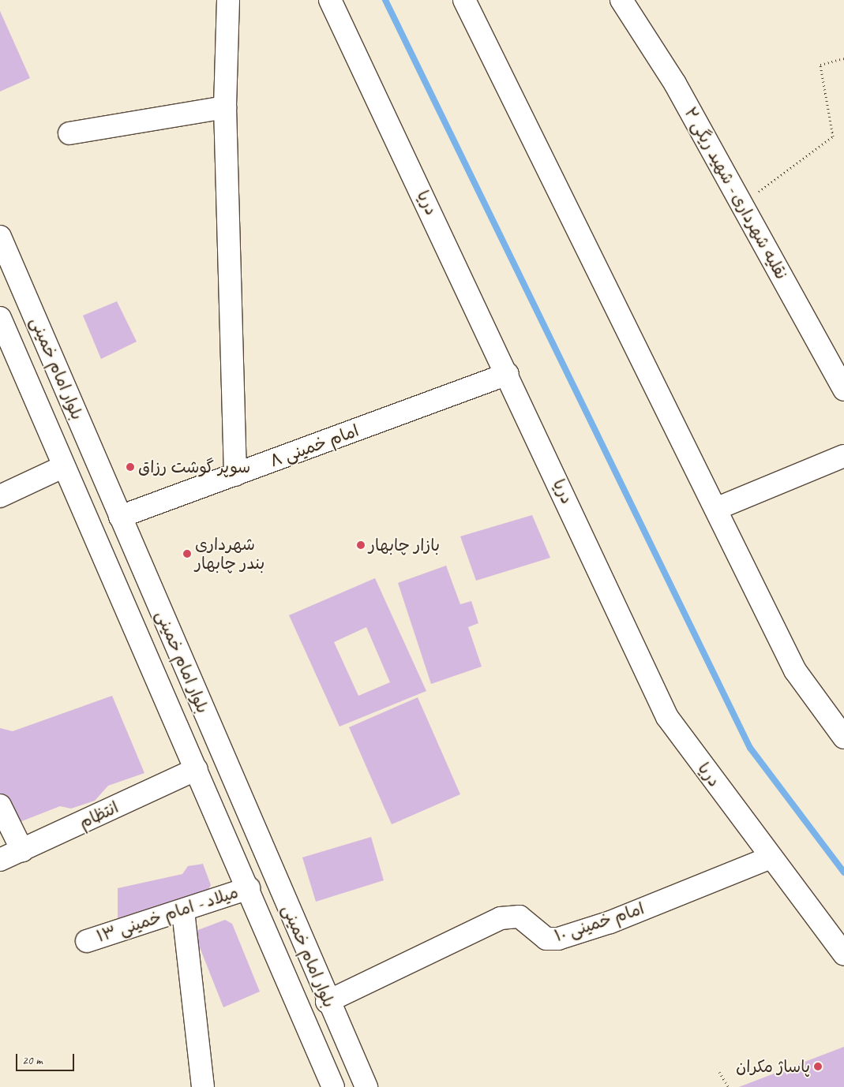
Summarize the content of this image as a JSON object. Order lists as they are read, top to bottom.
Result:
{
  "streets": {
    "street": [
      "نقلیه شهرداری - شهید ریگی ۲",
      "دریا",
      "بلوار امام خمینی",
      "امام خمینی ۸",
      "انتظام",
      "میلاد - امام خمینی ۱۳",
      "امام خمینی ۱۰"
    ]
  },
  "crossings": [
    ["دریا", "امام خمینی ۸"],
    ["دریا", "امام خمینی ۱۰"],
    ["بلوار امام خمینی", "امام خمینی ۸"],
    ["بلوار امام خمینی", "انتظام"],
    ["بلوار امام خمینی", "میلاد - امام خمینی ۱۳"],
    ["بلوار امام خمینی", "امام خمینی ۱۰"]
  ],
  "places": [
    "سوپر گوشت رزاق",
    "بازار چابهار",
    "شهرداری بندر چابهار",
    "پاساژ مکران"
  ],
  "scale_bar": "20 m"
}
